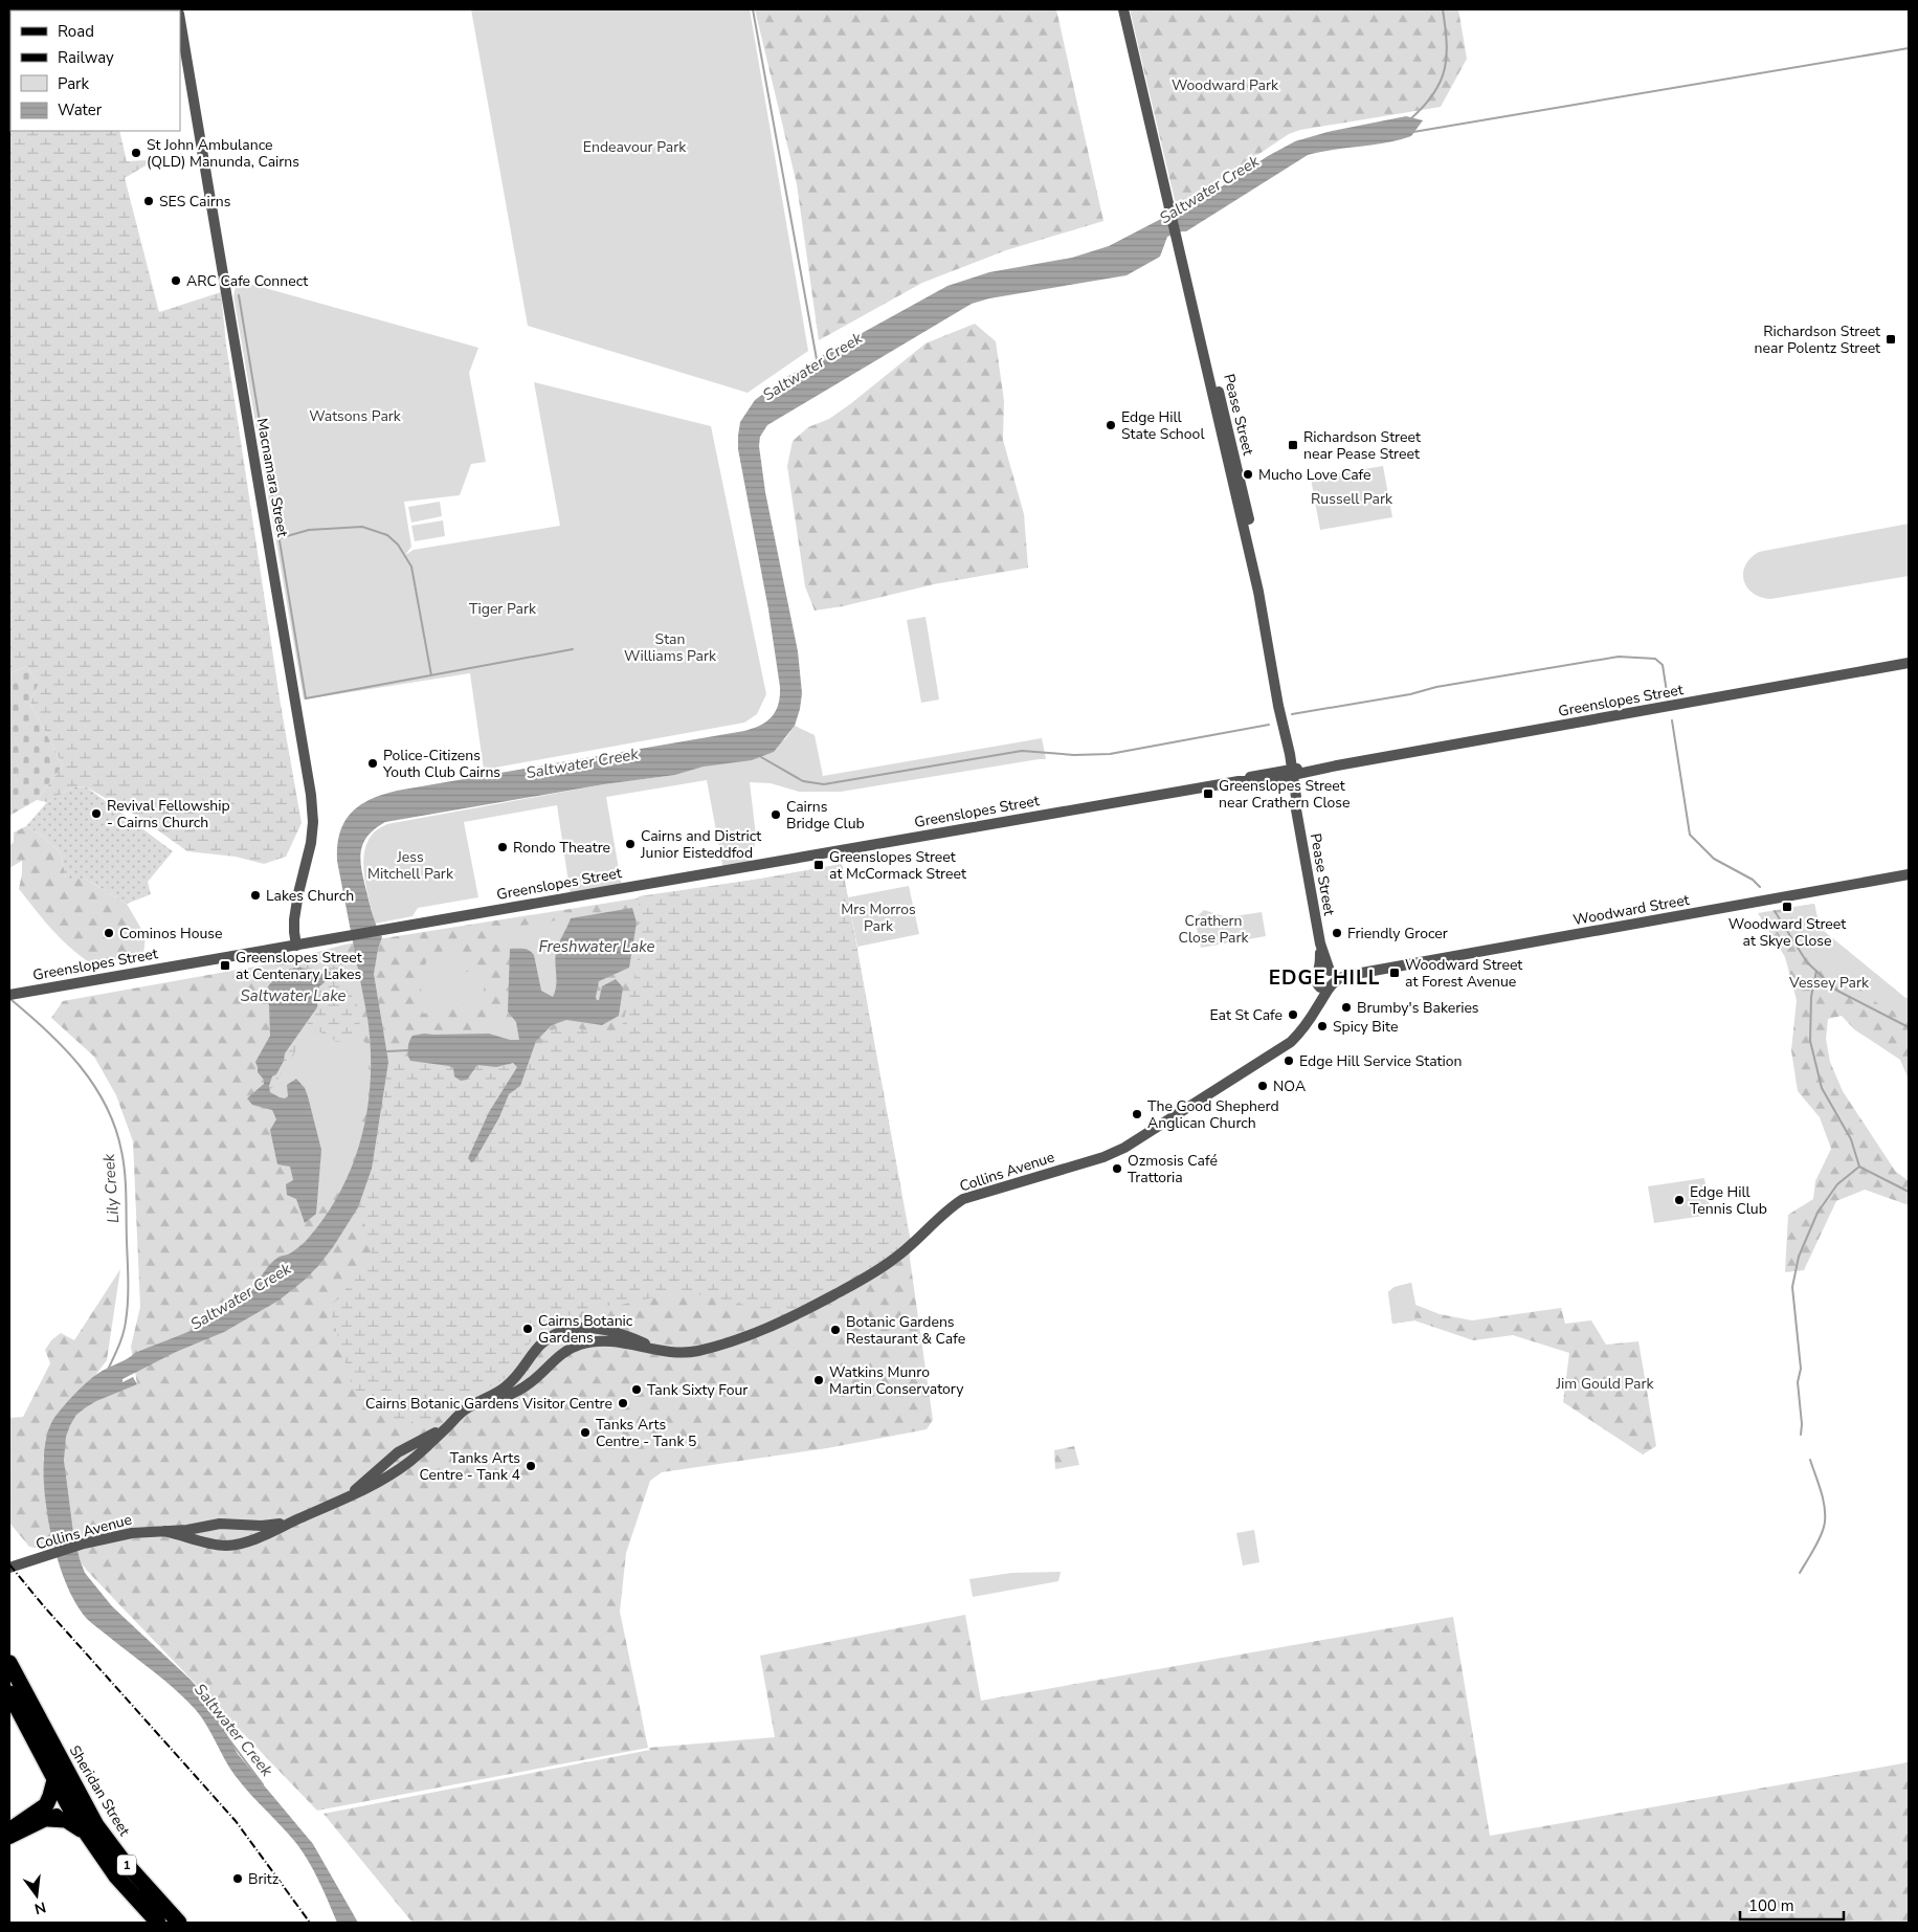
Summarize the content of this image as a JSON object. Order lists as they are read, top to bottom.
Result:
{
  "streets": {
    "highway": ["Sheridan Street", "1"],
    "street": [
      "Pease Street",
      "Macnamara Street",
      "Greenslopes Street",
      "Woodward Street",
      "Collins Avenue"
    ]
  },
  "crossings": [
    ["Pease Street", "Greenslopes Street"],
    ["Pease Street", "Woodward Street"],
    ["Pease Street", "Collins Avenue"],
    ["Macnamara Street", "Greenslopes Street"],
    ["Woodward Street", "Collins Avenue"]
  ],
  "districts": ["EDGE HILL"],
  "water": [
    "Saltwater Creek",
    "Freshwater Lake",
    "Saltwater Lake",
    "Lily Creek"
  ],
  "parks": [
    "Woodward Park",
    "Endeavour Park",
    "Watsons Park",
    "Russell Park",
    "Tiger Park",
    "Stan Williams Park",
    "Jess Mitchell Park",
    "Mrs Morros Park",
    "Crathern Close Park",
    "Vessey Park",
    "Jim Gould Park"
  ],
  "places": {
    "other": [
      "St John Ambulance (QLD) Manunda, Cairns",
      "SES Cairns",
      "ARC Cafe Connect",
      "Edge Hill State School",
      "Mucho Love Cafe",
      "Police-Citizens Youth Club Cairns",
      "Revival Fellowship - Cairns Church",
      "Cairns Bridge Club",
      "Cairns and District Junior Eisteddfod",
      "Rondo Theatre",
      "Lakes Church",
      "Cominos House",
      "Friendly Grocer",
      "Brumby's Bakeries",
      "Eat St Cafe",
      "Spicy Bite",
      "Edge Hill Service Station",
      "NOA",
      "The Good Shepherd Anglican Church",
      "Ozmosis Café Trattoria",
      "Edge Hill Tennis Club",
      "Cairns Botanic Gardens",
      "Botanic Gardens Restaurant & Cafe",
      "Watkins Munro Martin Conservatory",
      "Tank Sixty Four",
      "Cairns Botanic Gardens Visitor Centre",
      "Tanks Arts Centre - Tank 5",
      "Tanks Arts Centre - Tank 4",
      "Britz"
    ],
    "transit": [
      "Richardson Street near Polentz Street",
      "Richardson Street near Pease Street",
      "Greenslopes Street near Crathern Close",
      "Greenslopes Street at McCormack Street",
      "Woodward Street at Skye Close",
      "Greenslopes Street at Centenary Lakes",
      "Woodward Street at Forest Avenue"
    ]
  },
  "legend": [
    "Road",
    "Railway",
    "Park",
    "Water"
  ],
  "scale_bar": "100 m",
  "north": "bottom"
}
